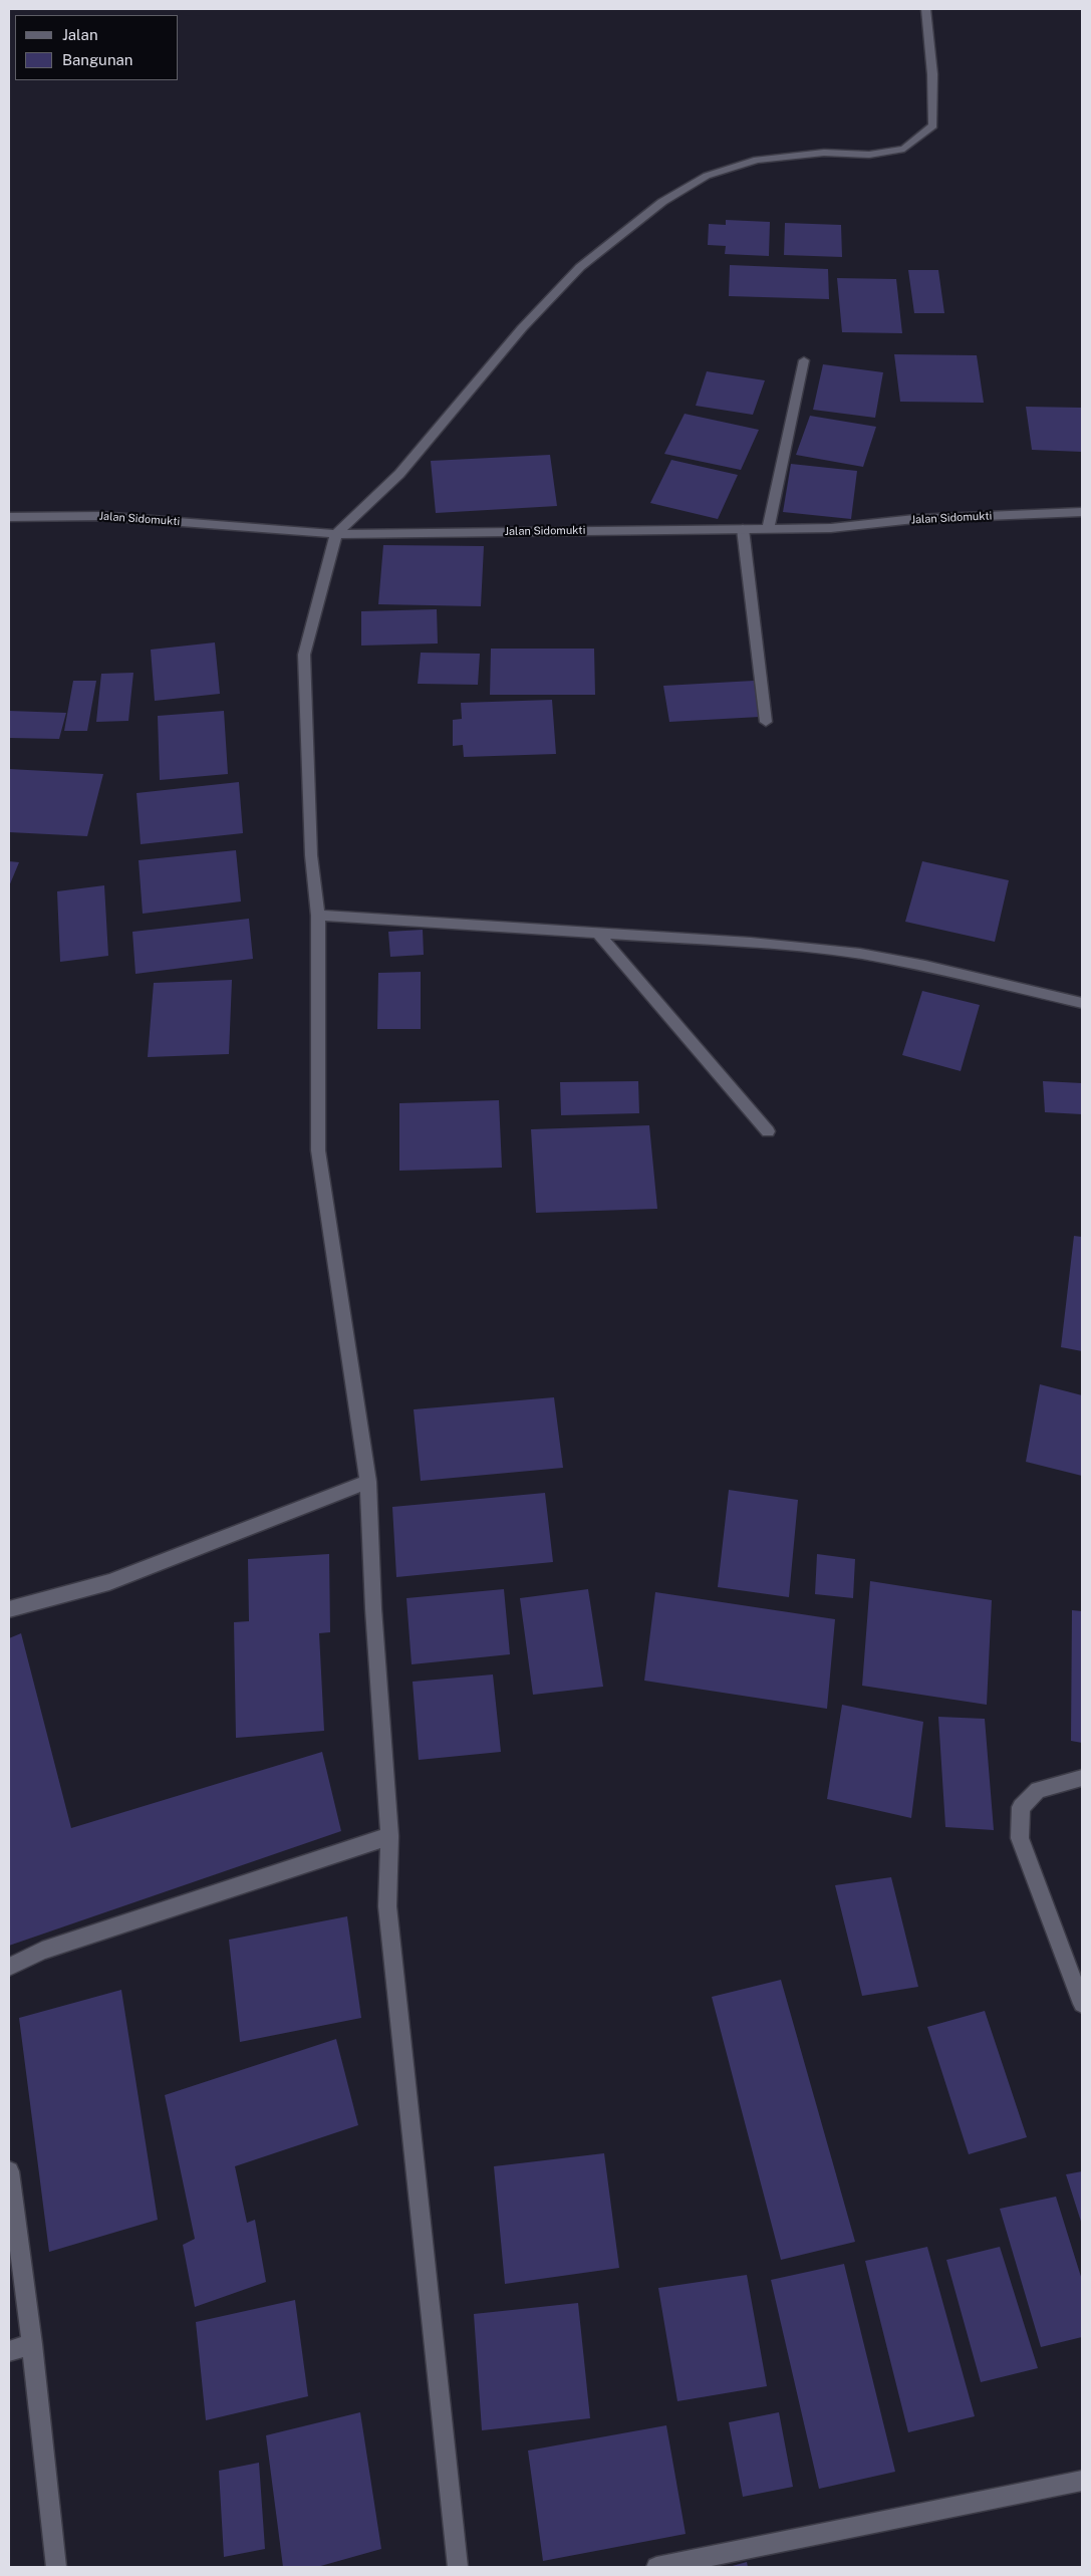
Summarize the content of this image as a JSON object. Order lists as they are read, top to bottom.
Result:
{
  "streets": {
    "street": ["Jalan Sidomukti"]
  },
  "legend": ["Jalan", "Bangunan"]
}
